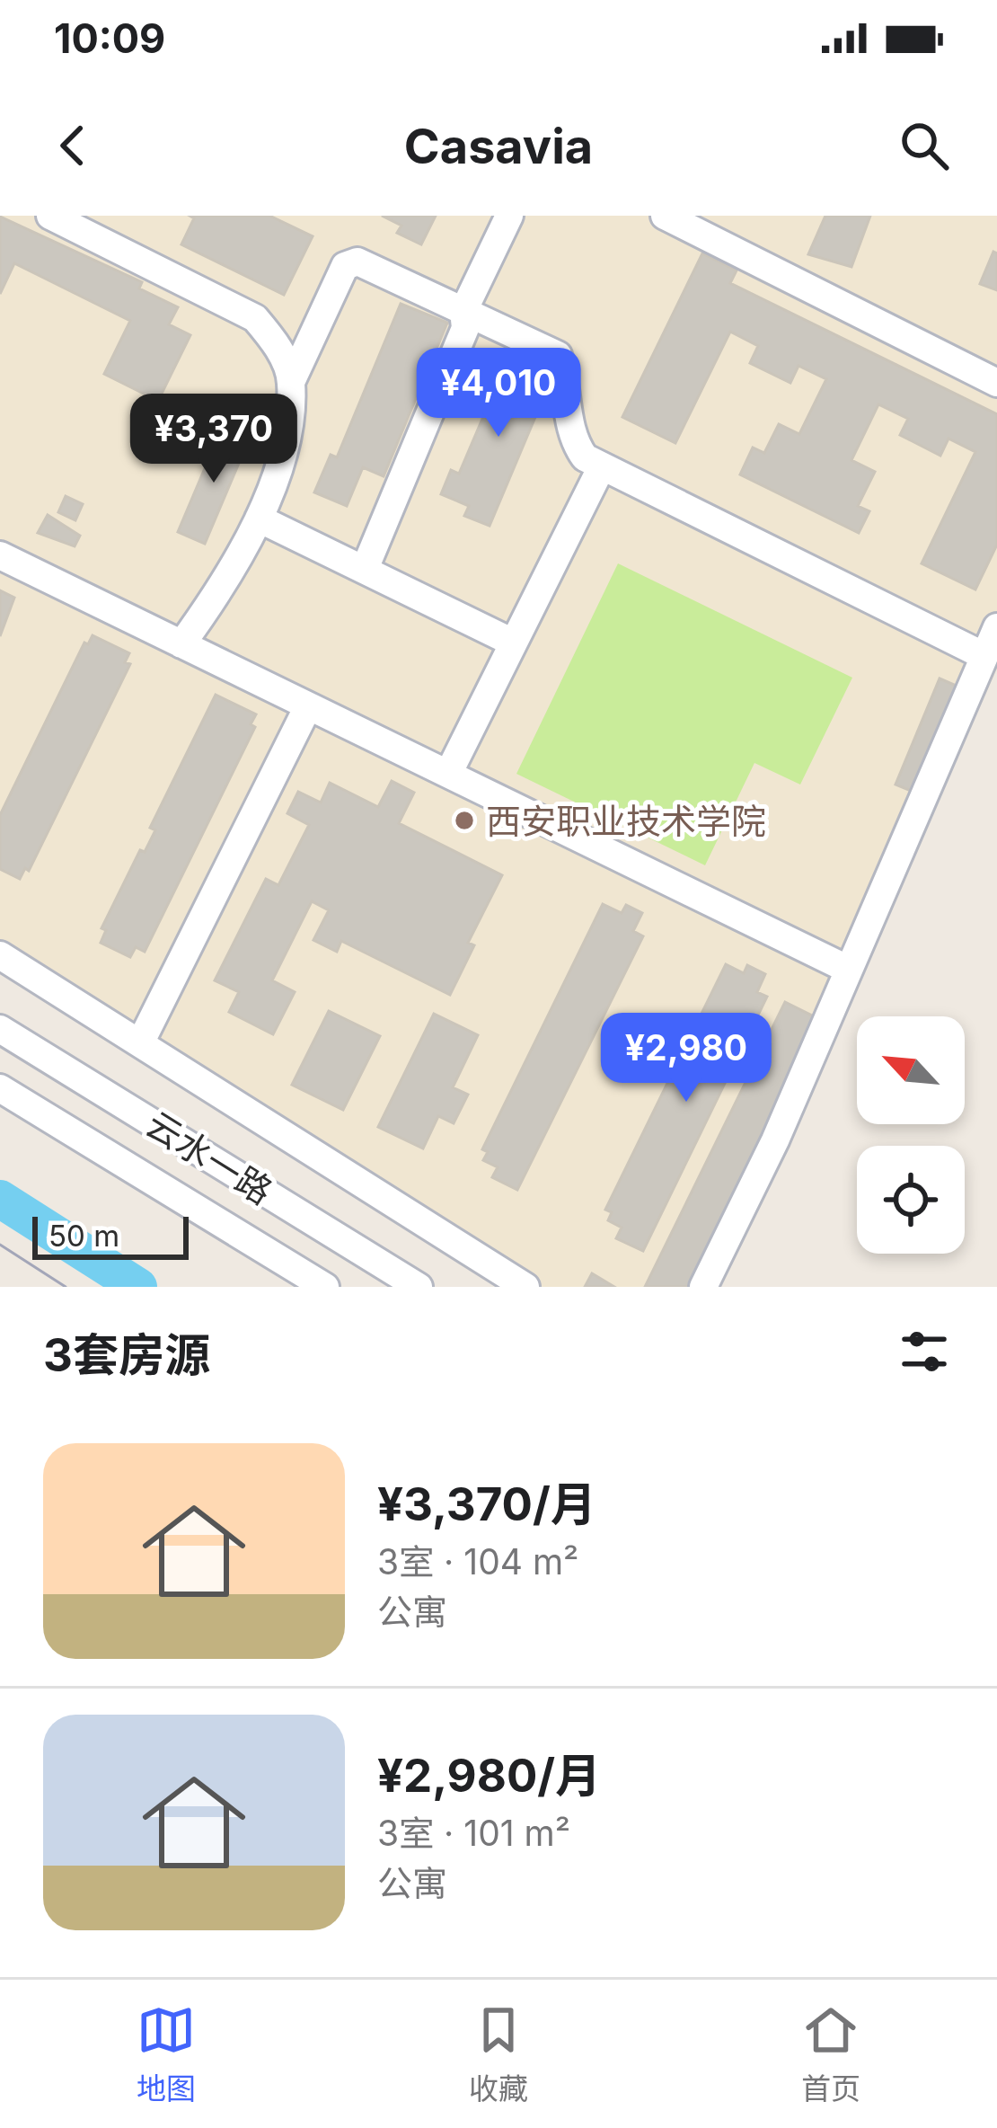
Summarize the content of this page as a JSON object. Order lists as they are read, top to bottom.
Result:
{
  "streets": {
    "street": ["云水一路"]
  },
  "places": ["西安职业技术学院"],
  "scale_bar": "50 m",
  "north": "top left",
  "page": {
    "status": "10:09",
    "header": "Casavia",
    "price": ["¥4,010", "¥3,370", "¥2,980"],
    "scale": "50 m",
    "heading": "3套房源",
    "list": [
      {
        "name": "¥3,370/月",
        "note": "3室 · 104 m² · 公寓"
      },
      {
        "name": "¥2,980/月",
        "note": "3室 · 101 m² · 公寓"
      }
    ],
    "tabs": ["地图", "收藏", "首页"]
  }
}
